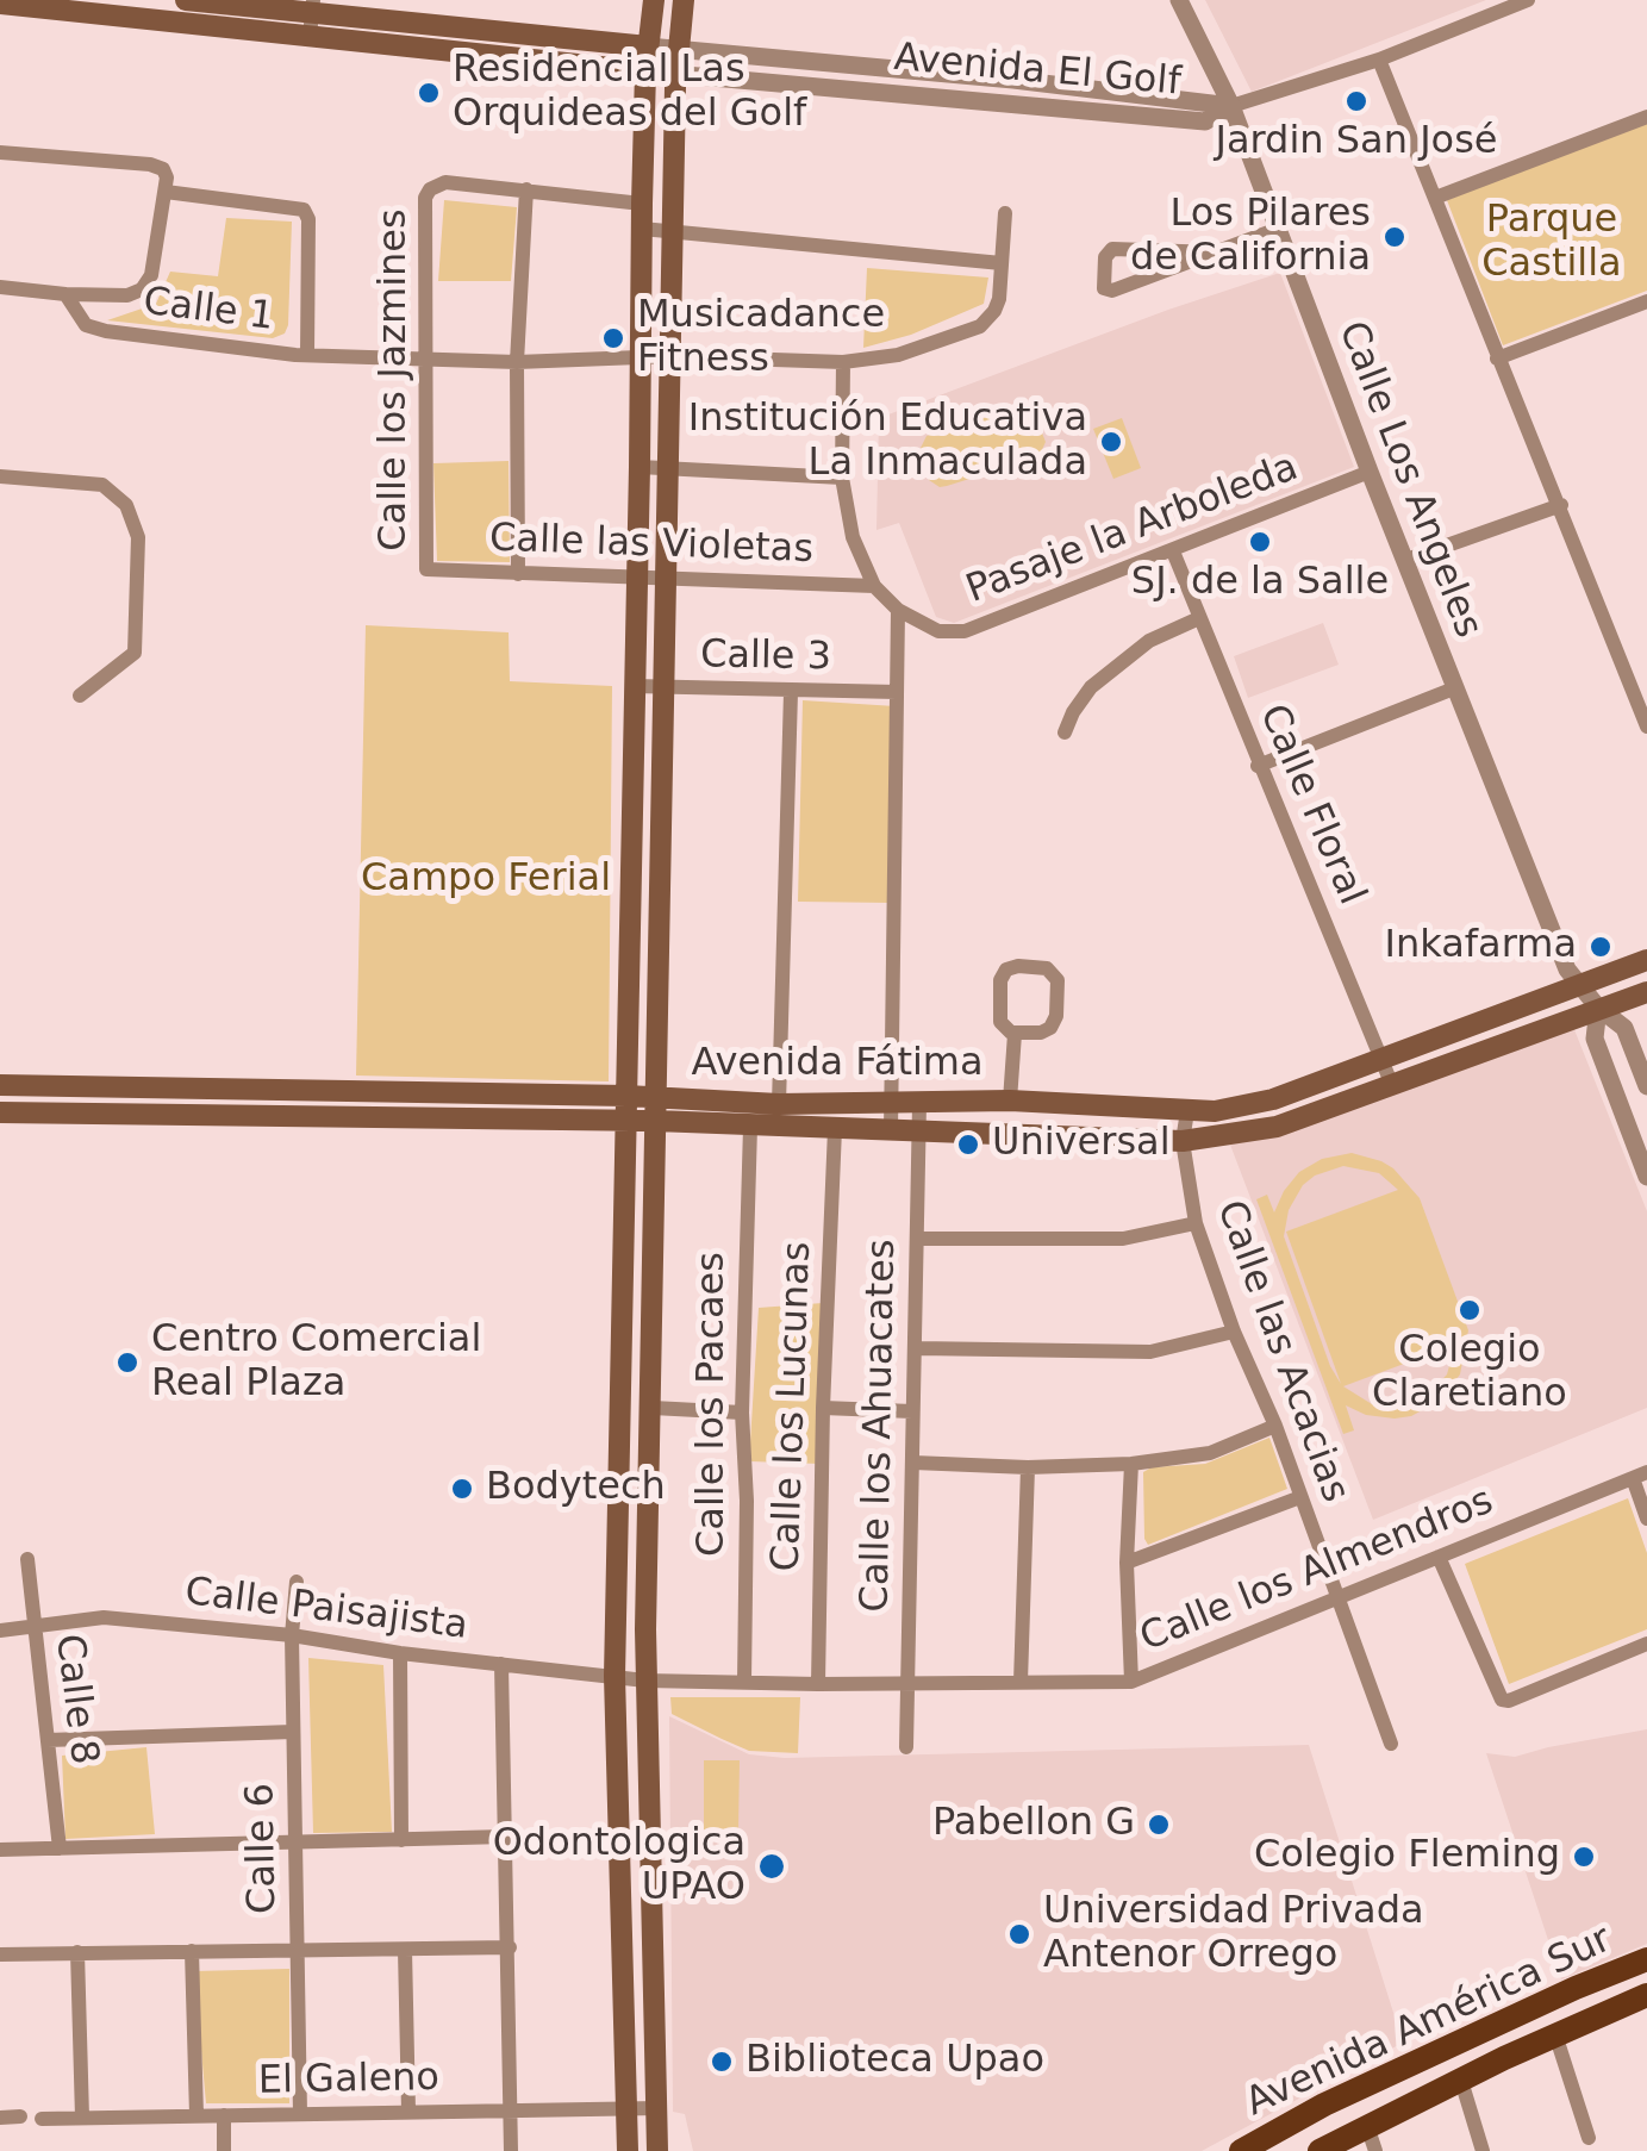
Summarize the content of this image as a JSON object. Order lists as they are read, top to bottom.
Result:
{
  "streets": {
    "main road": ["Avenida El Golf", "Avenida Fátima", "Avenida América Sur"],
    "street": [
      "Calle 1",
      "Calle los Jazmines",
      "Calle Los Angeles",
      "Pasaje la Arboleda",
      "Calle las Violetas",
      "Calle 3",
      "Calle Floral",
      "Calle las Acacias",
      "Calle los Pacaes",
      "Calle los Lucunas",
      "Calle los Ahuacates",
      "Calle los Almendros",
      "Calle Paisajista",
      "Calle 8",
      "Calle 6",
      "El Galeno"
    ]
  },
  "crossings": [
    ["Avenida El Golf", "Calle Los Angeles"],
    ["Calle 1", "Calle los Jazmines"],
    ["Calle 1", "Pasaje la Arboleda"],
    ["Calle los Jazmines", "Calle las Violetas"],
    ["Calle Los Angeles", "Pasaje la Arboleda"],
    ["Calle Los Angeles", "Avenida Fátima"],
    ["Pasaje la Arboleda", "Calle las Violetas"],
    ["Pasaje la Arboleda", "Calle Floral"],
    ["Calle Floral", "Avenida Fátima"],
    ["Avenida Fátima", "Calle las Acacias"],
    ["Avenida Fátima", "Calle los Pacaes"],
    ["Avenida Fátima", "Calle los Lucunas"],
    ["Avenida Fátima", "Calle los Ahuacates"],
    ["Calle las Acacias", "Calle los Almendros"],
    ["Calle los Pacaes", "Calle los Almendros"],
    ["Calle los Lucunas", "Calle los Almendros"],
    ["Calle los Ahuacates", "Calle los Almendros"],
    ["Calle los Almendros", "Calle Paisajista"],
    ["Calle Paisajista", "Calle 8"],
    ["Calle Paisajista", "Calle 6"],
    ["Calle 6", "El Galeno"]
  ],
  "parks": ["Parque Castilla", "Campo Ferial"],
  "places": [
    "Residencial Las Orquideas del Golf",
    "Jardin San José",
    "Los Pilares de California",
    "Musicadance Fitness",
    "Institución Educativa La Inmaculada",
    "SJ. de la Salle",
    "Inkafarma",
    "Universal",
    "Colegio Claretiano",
    "Centro Comercial Real Plaza",
    "Bodytech",
    "Pabellon G",
    "Colegio Fleming",
    "Odontologica UPAO",
    "Universidad Privada Antenor Orrego",
    "Biblioteca Upao"
  ]
}
